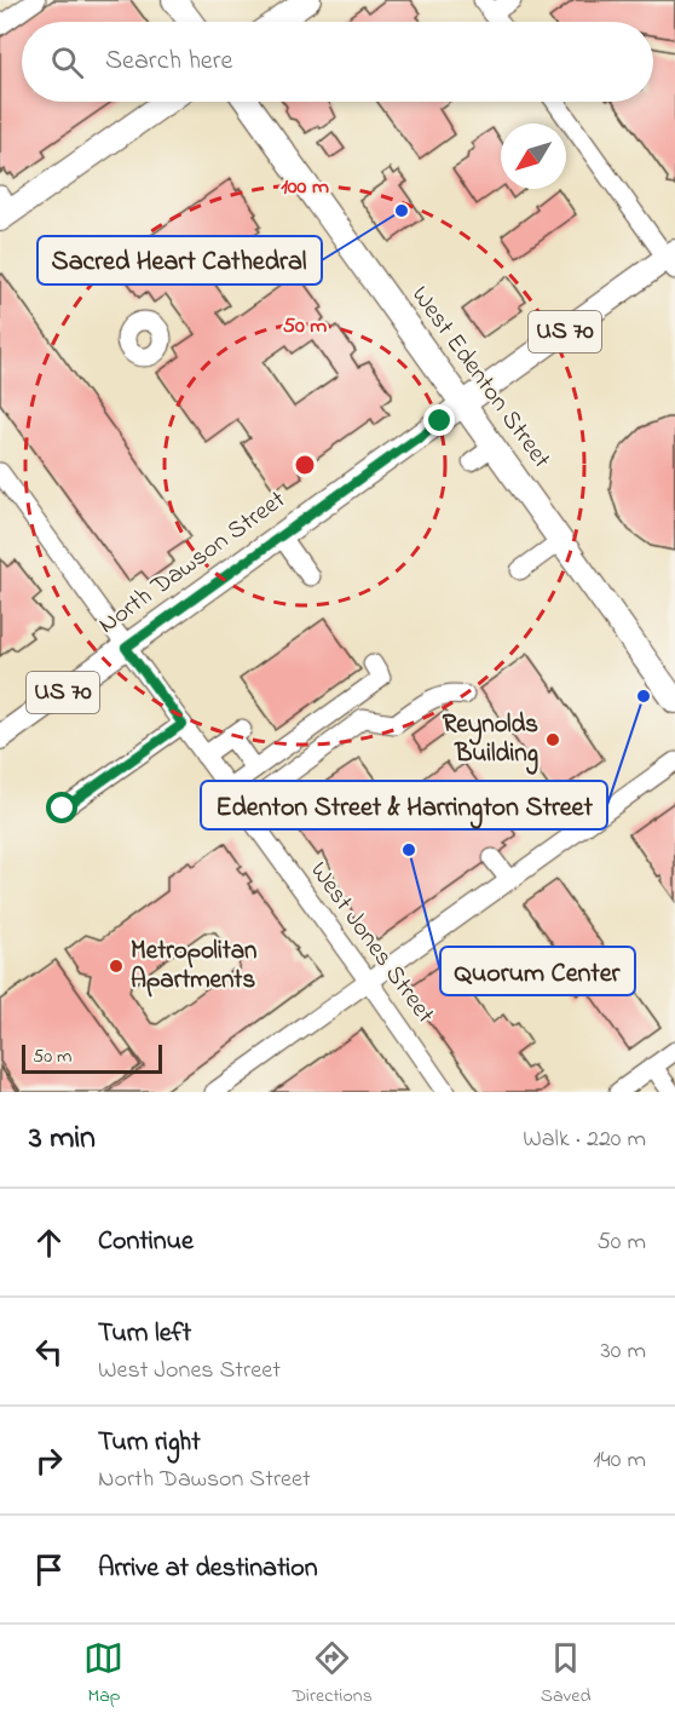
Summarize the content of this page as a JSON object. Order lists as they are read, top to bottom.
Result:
{
  "streets": {
    "main road": ["US 70", "West Edenton Street", "North Dawson Street"],
    "street": ["West Jones Street"]
  },
  "crossings": [
    ["West Edenton Street", "North Dawson Street"],
    ["North Dawson Street", "West Jones Street"]
  ],
  "places": [
    "Sacred Heart Cathedral",
    "Edenton Street & Harrington Street",
    "Reynolds Building",
    "Quorum Center",
    "Metropolitan Apartments"
  ],
  "scale_bar": "50 m",
  "north": "bottom left",
  "page": {
    "search": "Search here",
    "scale": "50 m",
    "heading": ["3 min", "Walk · 220 m"],
    "list": [
      ["Continue", "50 m"],
      ["Turn left", "West Jones Street", "30 m"],
      ["Turn right", "North Dawson Street", "140 m"],
      "Arrive at destination"
    ],
    "nav": ["Map", "Directions", "Saved"]
  },
  "rings": ["100 m", "50 m"]
}
